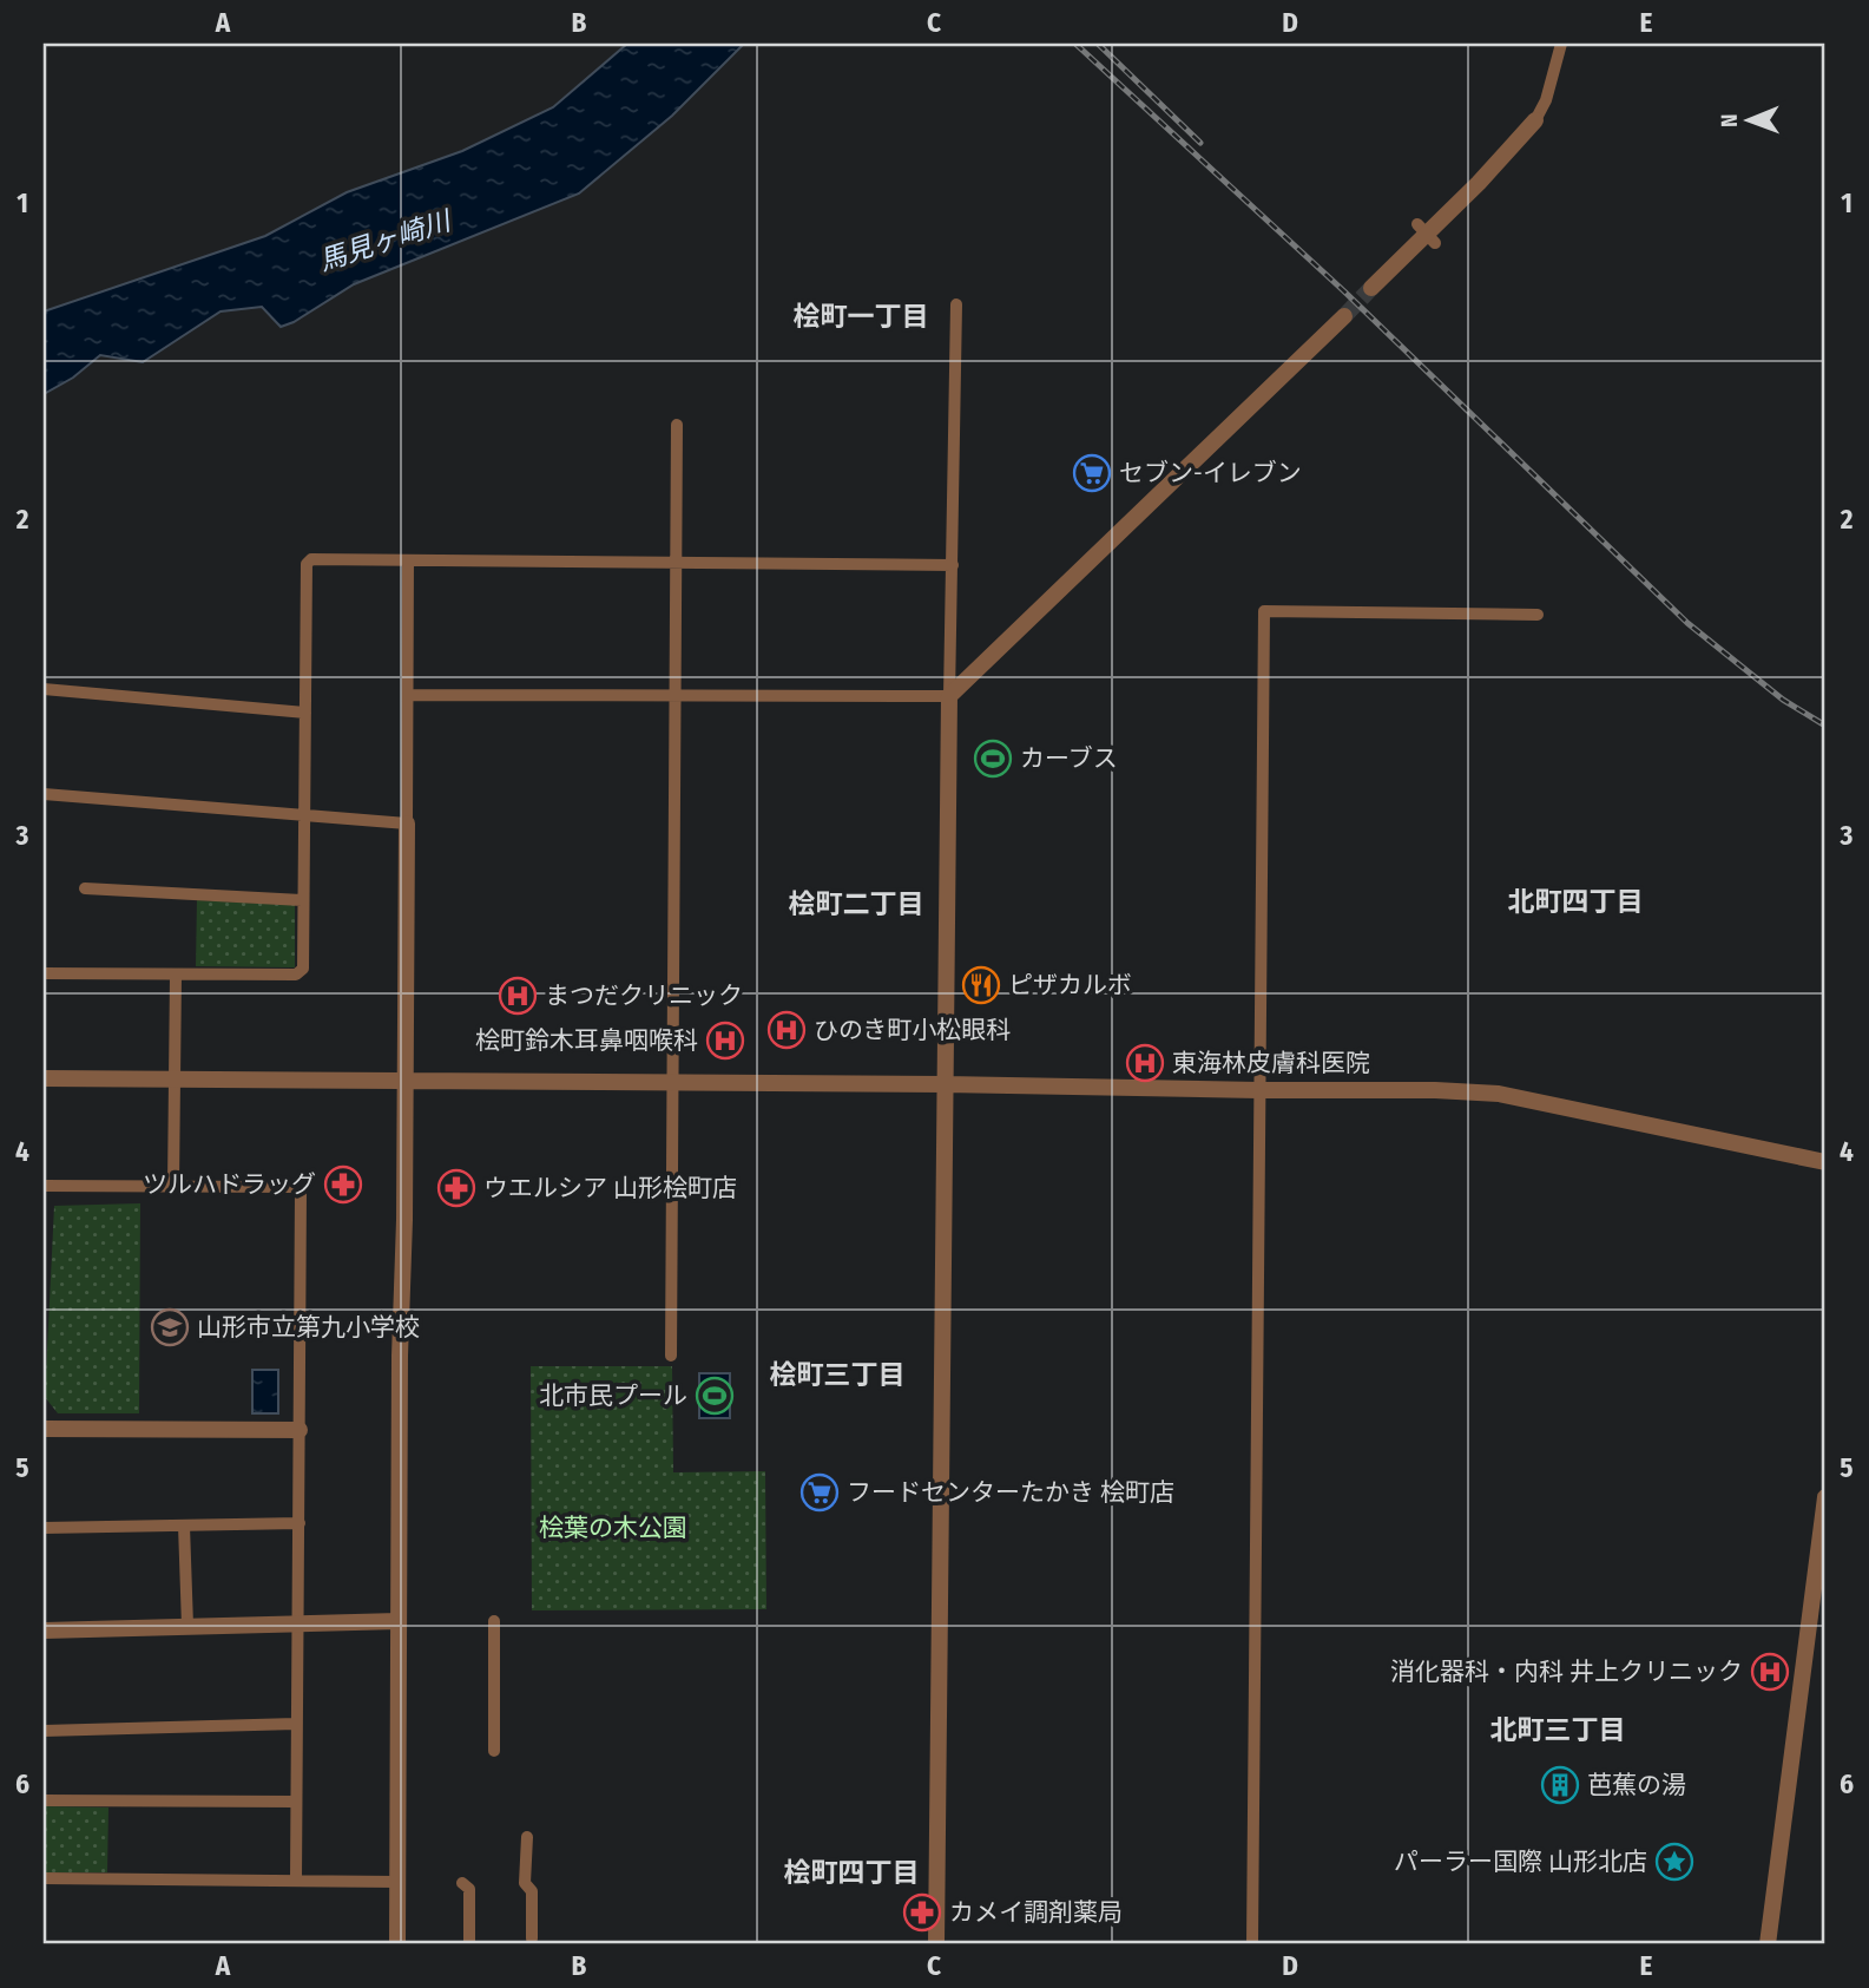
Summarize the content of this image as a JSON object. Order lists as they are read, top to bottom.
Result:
{
  "districts": [
    "桧町一丁目",
    "北町四丁目",
    "桧町二丁目",
    "桧町三丁目",
    "北町三丁目",
    "桧町四丁目"
  ],
  "water": ["馬見ヶ崎川"],
  "parks": ["桧葉の木公園"],
  "places": {
    "supermarket": ["セブン-イレブン", "フードセンターたかき 桧町店"],
    "sports": ["カーブス", "北市民プール"],
    "restaurant": ["ピザカルボ"],
    "hospital": [
      "まつだクリニック",
      "ひのき町小松眼科",
      "桧町鈴木耳鼻咽喉科",
      "東海林皮膚科医院",
      "消化器科・内科 井上クリニック"
    ],
    "pharmacy": ["ツルハドラッグ", "ウエルシア 山形桧町店", "カメイ調剤薬局"],
    "school or university": ["山形市立第九小学校"],
    "building": ["芭蕉の湯"],
    "place": ["パーラー国際 山形北店"]
  },
  "north": "left",
  "grid": {
    "columns": [
      "A",
      "B",
      "C",
      "D",
      "E"
    ],
    "rows": [
      "1",
      "2",
      "3",
      "4",
      "5",
      "6"
    ]
  }
}
